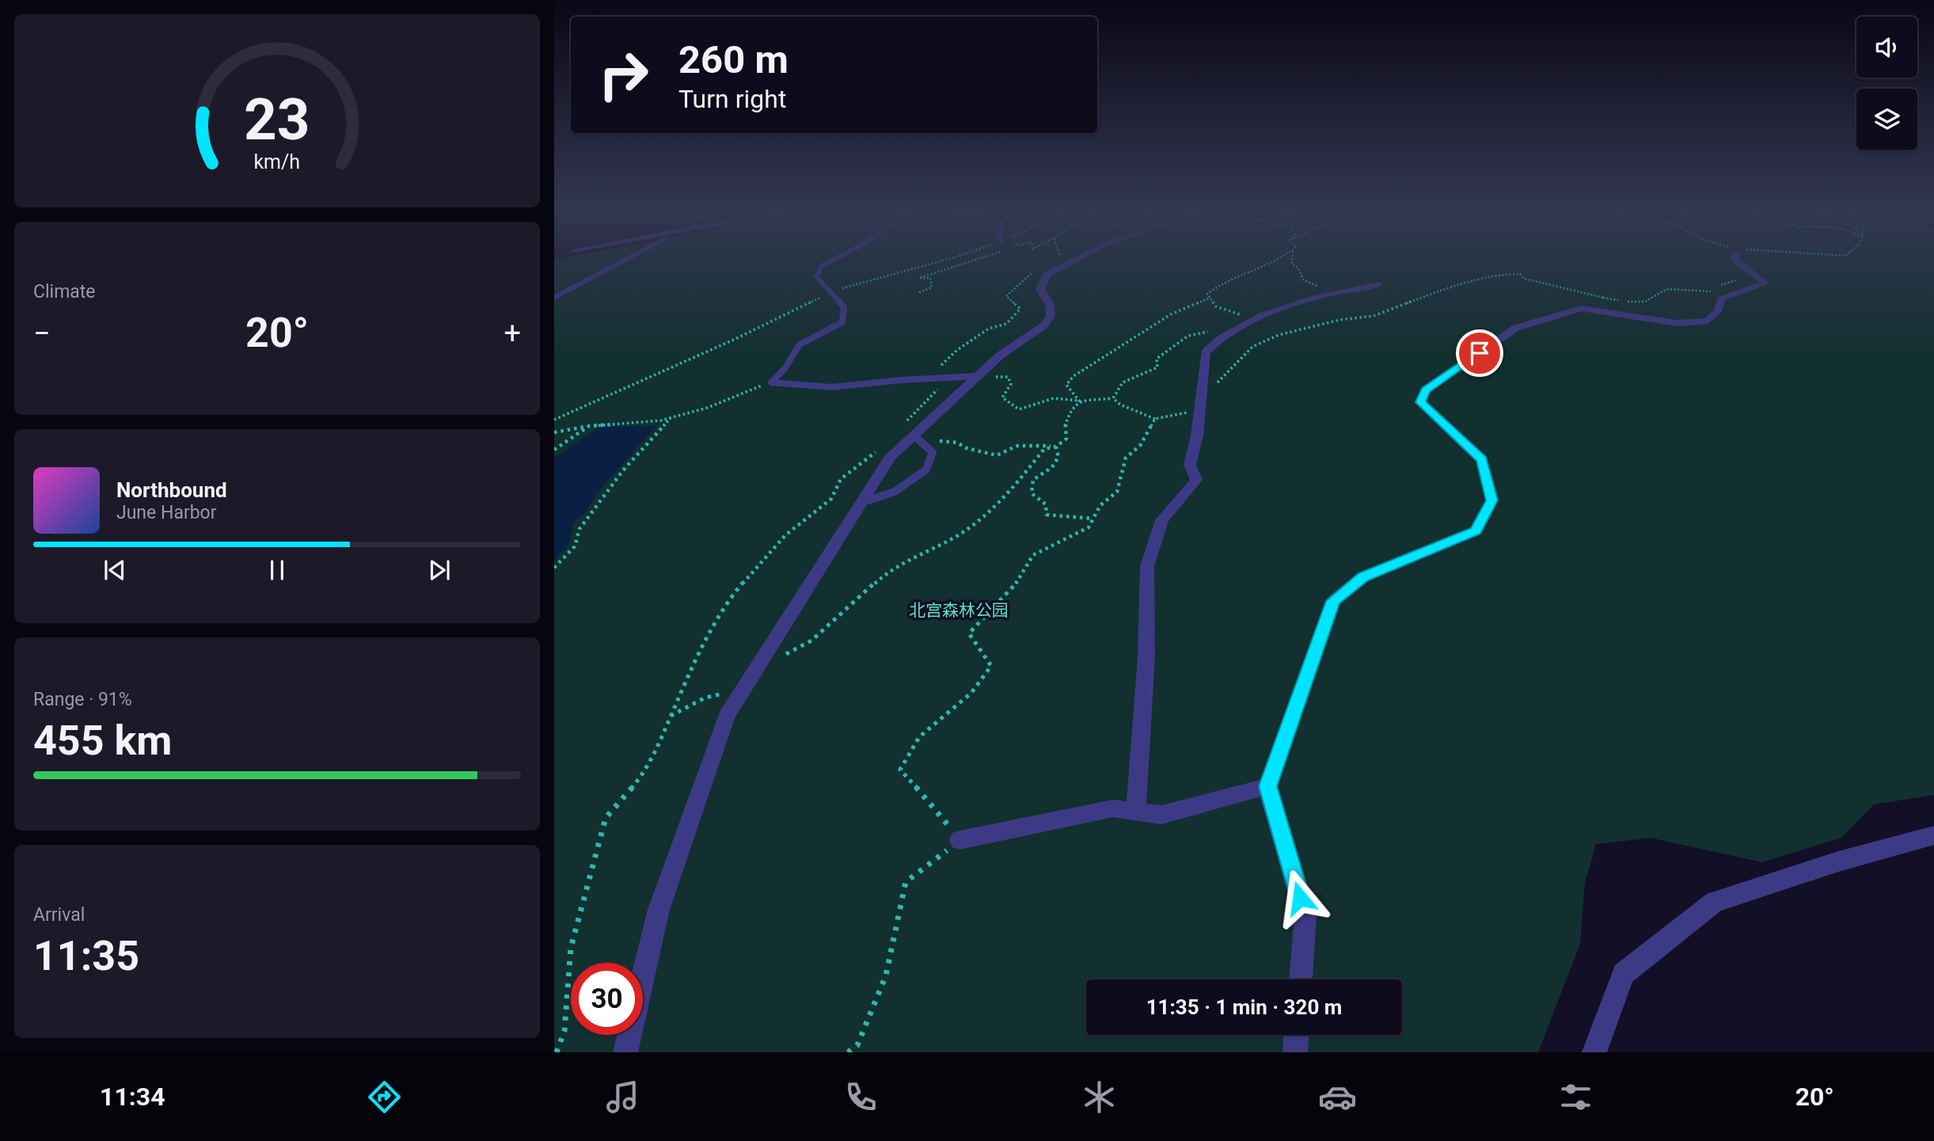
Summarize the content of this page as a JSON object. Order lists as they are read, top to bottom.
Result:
{
  "parks": ["北宫森林公园"],
  "page": {
    "turn": ["260 m", "Turn right"],
    "tile": [
      "Climate",
      ["Range · 91%", "455 km"],
      ["Arrival", "11:35"]
    ],
    "heat": ["−", "20°", "+"],
    "song": ["Northbound", "June Harbor"],
    "limit": "30",
    "trip": "11:35 · 1 min · 320 m",
    "tabs": ["11:34", "20°"],
    "gauge": ["23", "km/h"]
  }
}
